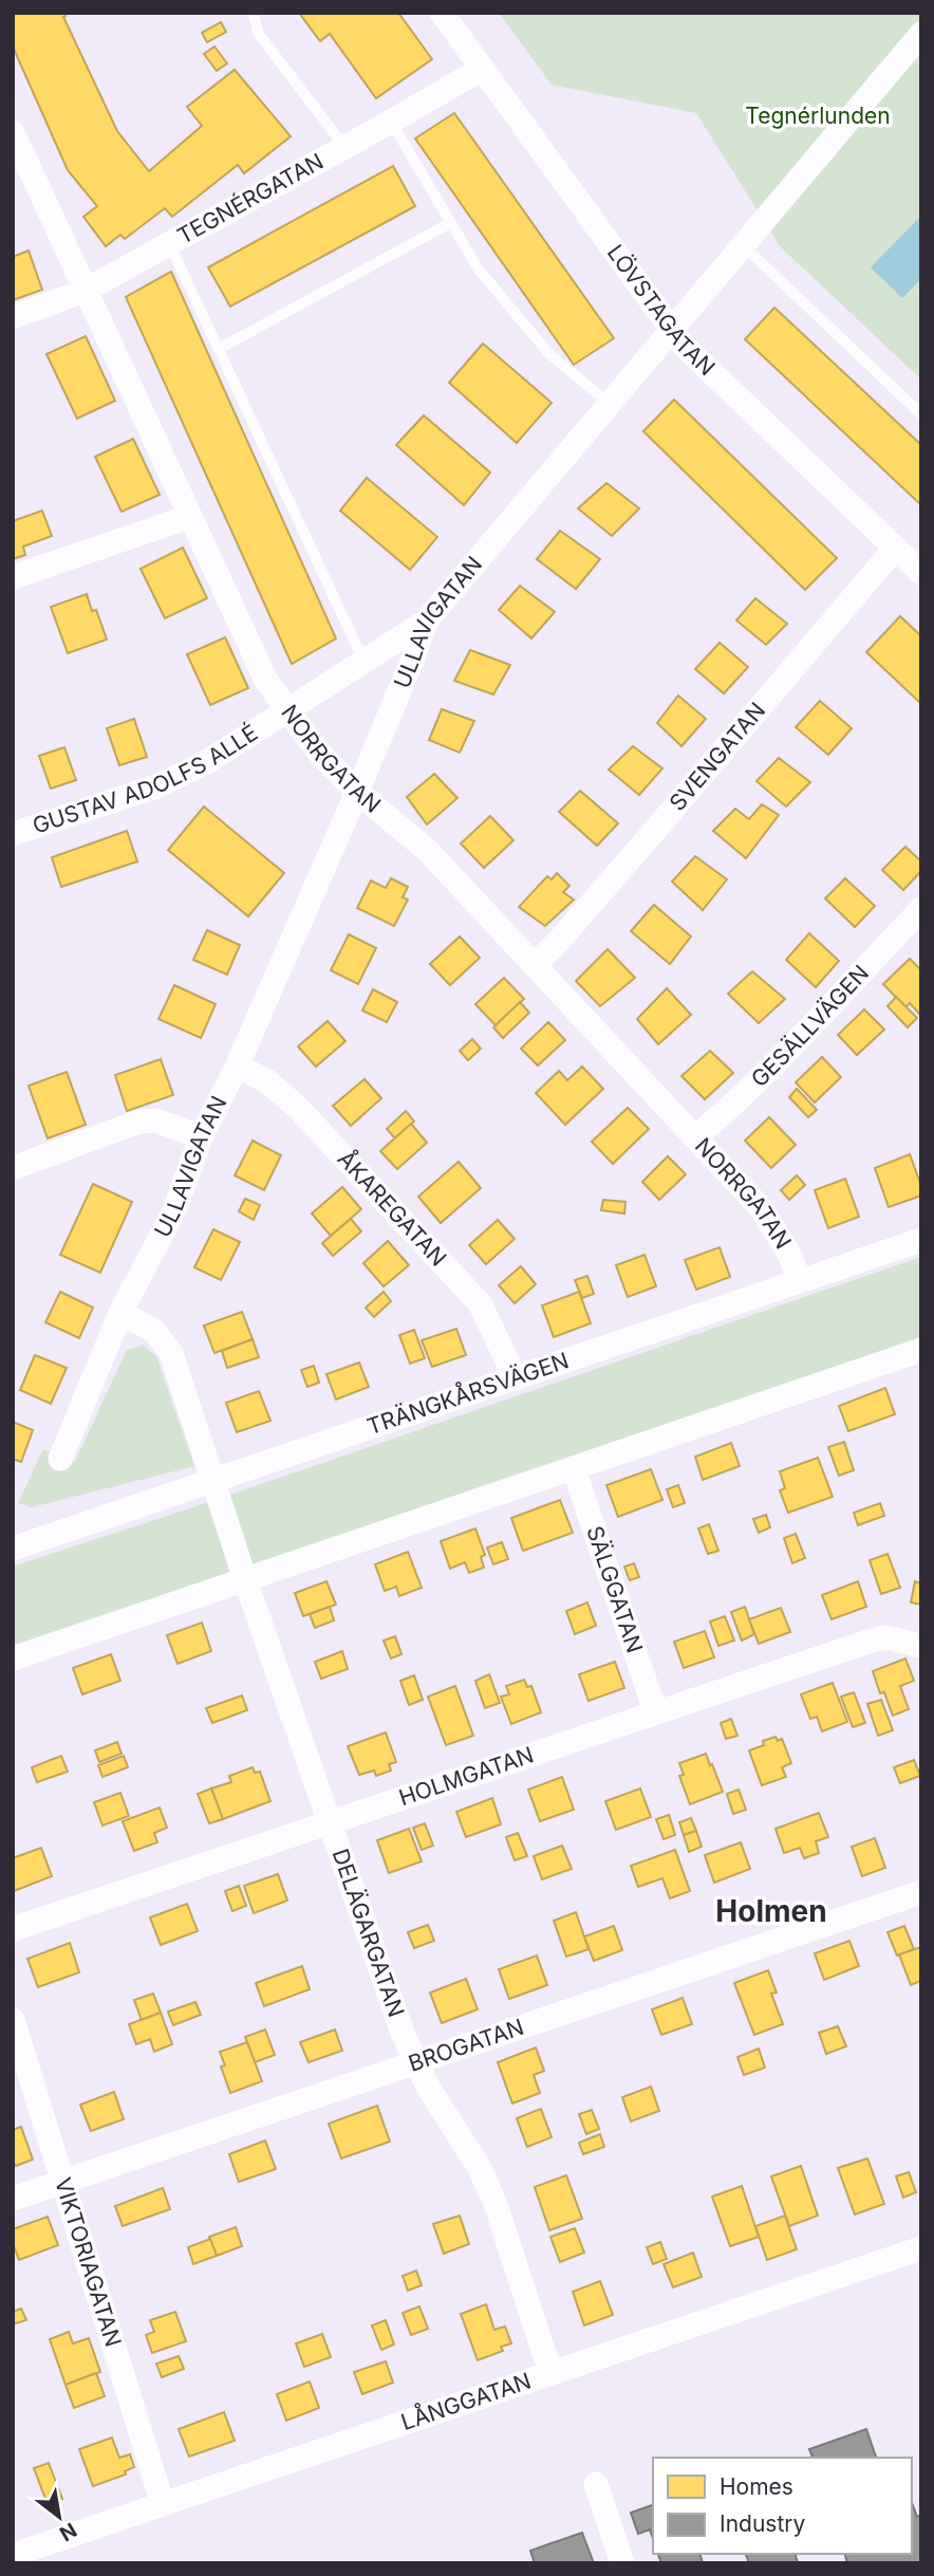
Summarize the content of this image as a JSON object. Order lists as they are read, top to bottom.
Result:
{
  "streets": {
    "street": [
      "TEGNÉRGATAN",
      "LÖVSTAGATAN",
      "ULLAVIGATAN",
      "NORRGATAN",
      "SVENGATAN",
      "GUSTAV ADOLFS ALLÉ",
      "GESÄLLVÄGEN",
      "ÅKAREGATAN",
      "TRÄNGKÅRSVÄGEN",
      "SÄLGGATAN",
      "HOLMGATAN",
      "DELÄGARGATAN",
      "BROGATAN",
      "VIKTORIAGATAN",
      "LÅNGGATAN"
    ]
  },
  "crossings": [
    ["TEGNÉRGATAN", "LÖVSTAGATAN"],
    ["TEGNÉRGATAN", "NORRGATAN"],
    ["LÖVSTAGATAN", "ULLAVIGATAN"],
    ["LÖVSTAGATAN", "SVENGATAN"],
    ["ULLAVIGATAN", "NORRGATAN"],
    ["ULLAVIGATAN", "GUSTAV ADOLFS ALLÉ"],
    ["ULLAVIGATAN", "ÅKAREGATAN"],
    ["NORRGATAN", "SVENGATAN"],
    ["NORRGATAN", "GUSTAV ADOLFS ALLÉ"],
    ["NORRGATAN", "GESÄLLVÄGEN"],
    ["NORRGATAN", "TRÄNGKÅRSVÄGEN"],
    ["ÅKAREGATAN", "TRÄNGKÅRSVÄGEN"],
    ["TRÄNGKÅRSVÄGEN", "DELÄGARGATAN"],
    ["SÄLGGATAN", "HOLMGATAN"],
    ["HOLMGATAN", "DELÄGARGATAN"],
    ["DELÄGARGATAN", "BROGATAN"],
    ["DELÄGARGATAN", "LÅNGGATAN"],
    ["BROGATAN", "VIKTORIAGATAN"],
    ["VIKTORIAGATAN", "LÅNGGATAN"]
  ],
  "districts": ["Holmen"],
  "parks": ["Tegnérlunden"],
  "legend": ["Homes", "Industry"],
  "north": "bottom right"
}
